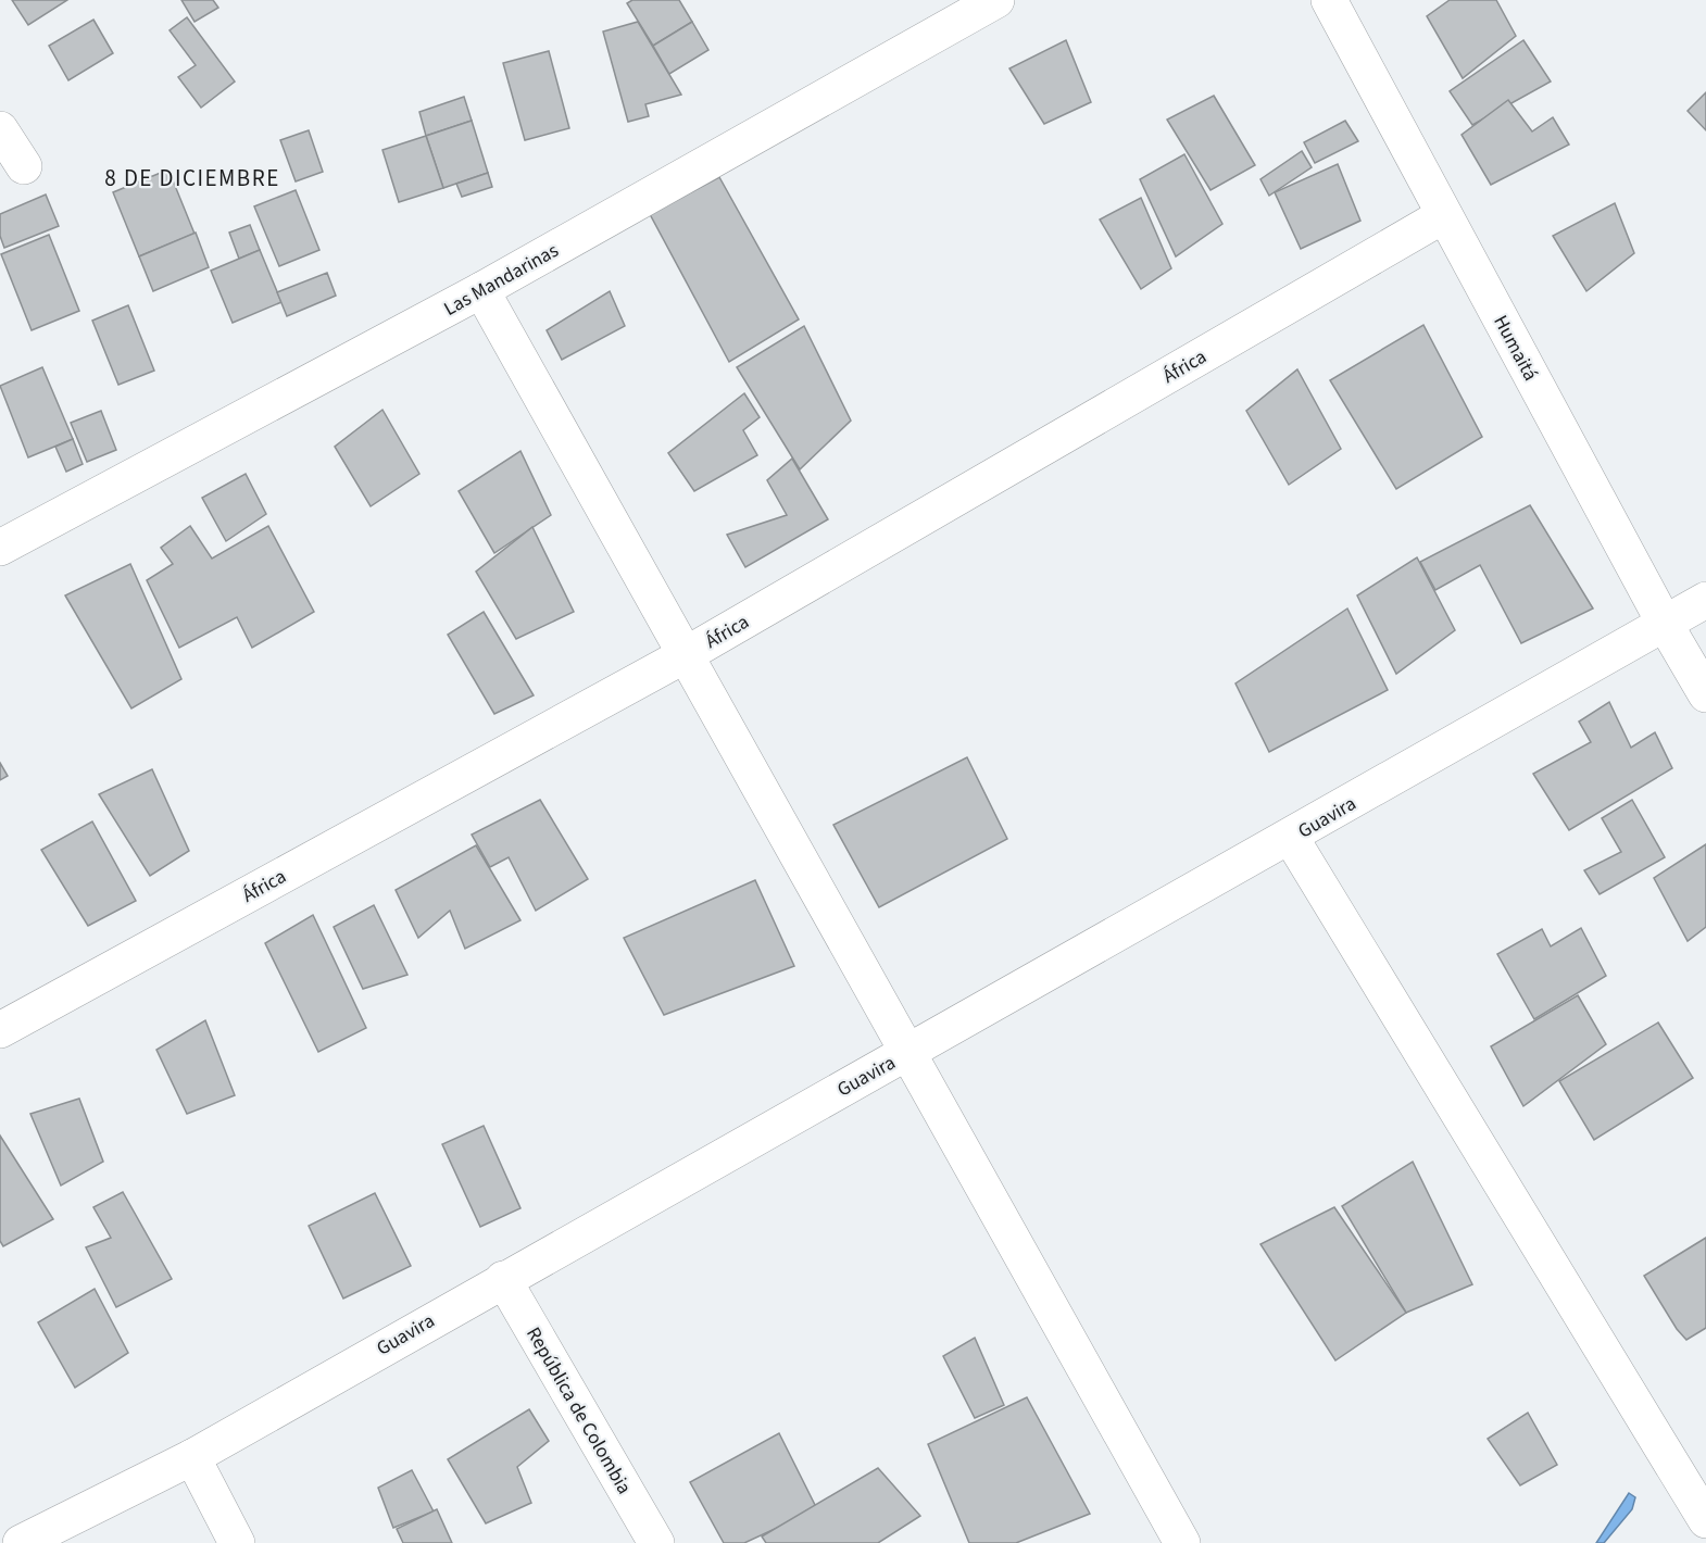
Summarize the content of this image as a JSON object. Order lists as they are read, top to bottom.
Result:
{
  "streets": {
    "street": [
      "Las Mandarinas",
      "Humaitá",
      "África",
      "Guavira",
      "República de Colombia"
    ]
  },
  "crossings": [
    ["Humaitá", "África"],
    ["Humaitá", "Guavira"],
    ["Guavira", "República de Colombia"]
  ],
  "districts": ["8 DE DICIEMBRE"]
}
